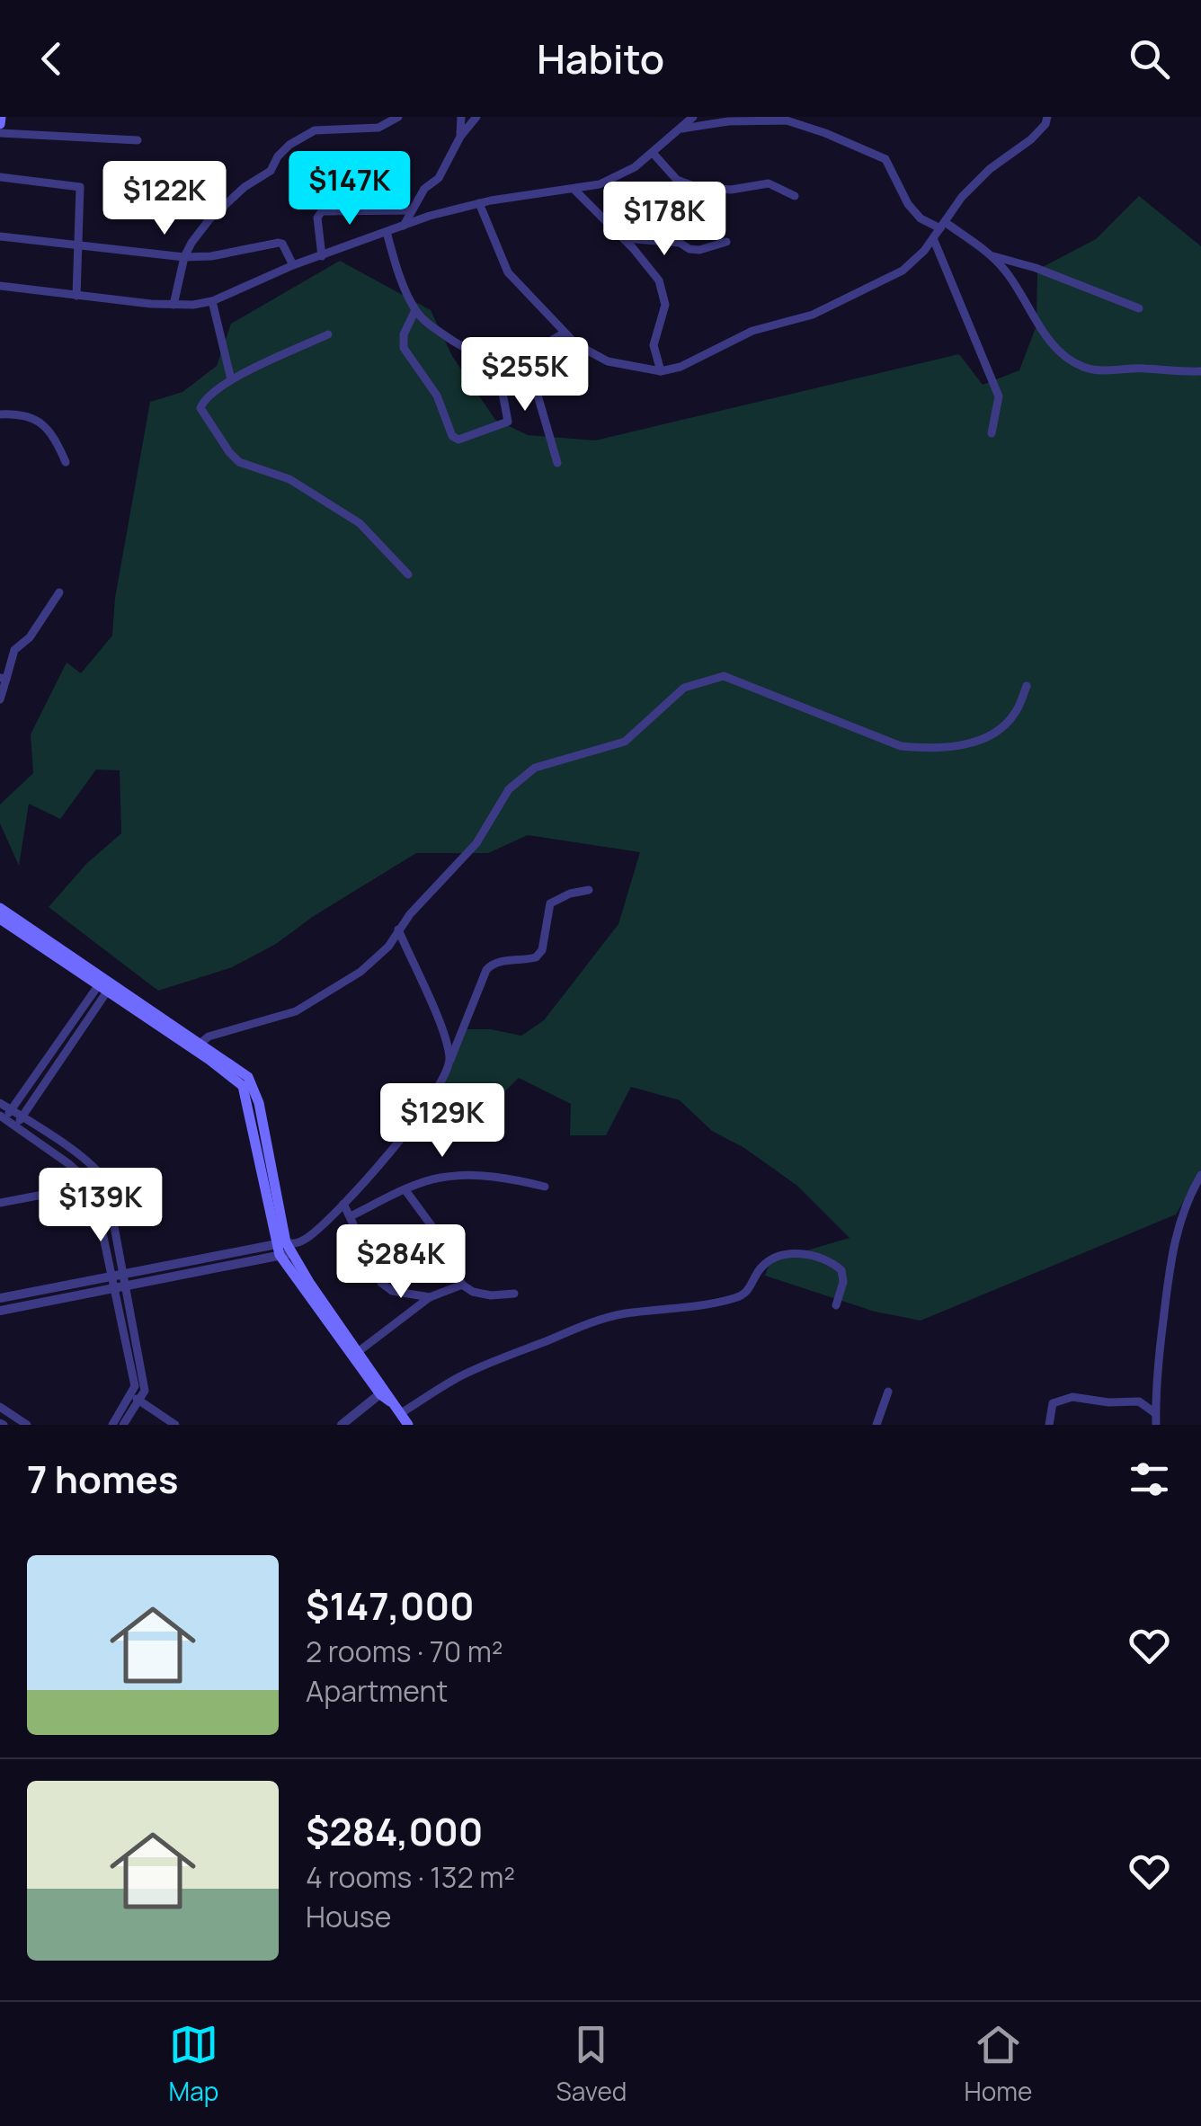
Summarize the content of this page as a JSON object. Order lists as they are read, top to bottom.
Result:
{
  "page": {
    "header": "Habito",
    "price": [
      "$147K",
      "$122K",
      "$178K",
      "$255K",
      "$129K",
      "$139K",
      "$284K"
    ],
    "heading": "7 homes",
    "list": [
      {
        "name": "$147,000",
        "note": "2 rooms · 70 m² · Apartment"
      },
      {
        "name": "$284,000",
        "note": "4 rooms · 132 m² · House"
      }
    ],
    "tabs": ["Map", "Saved", "Home"]
  }
}
